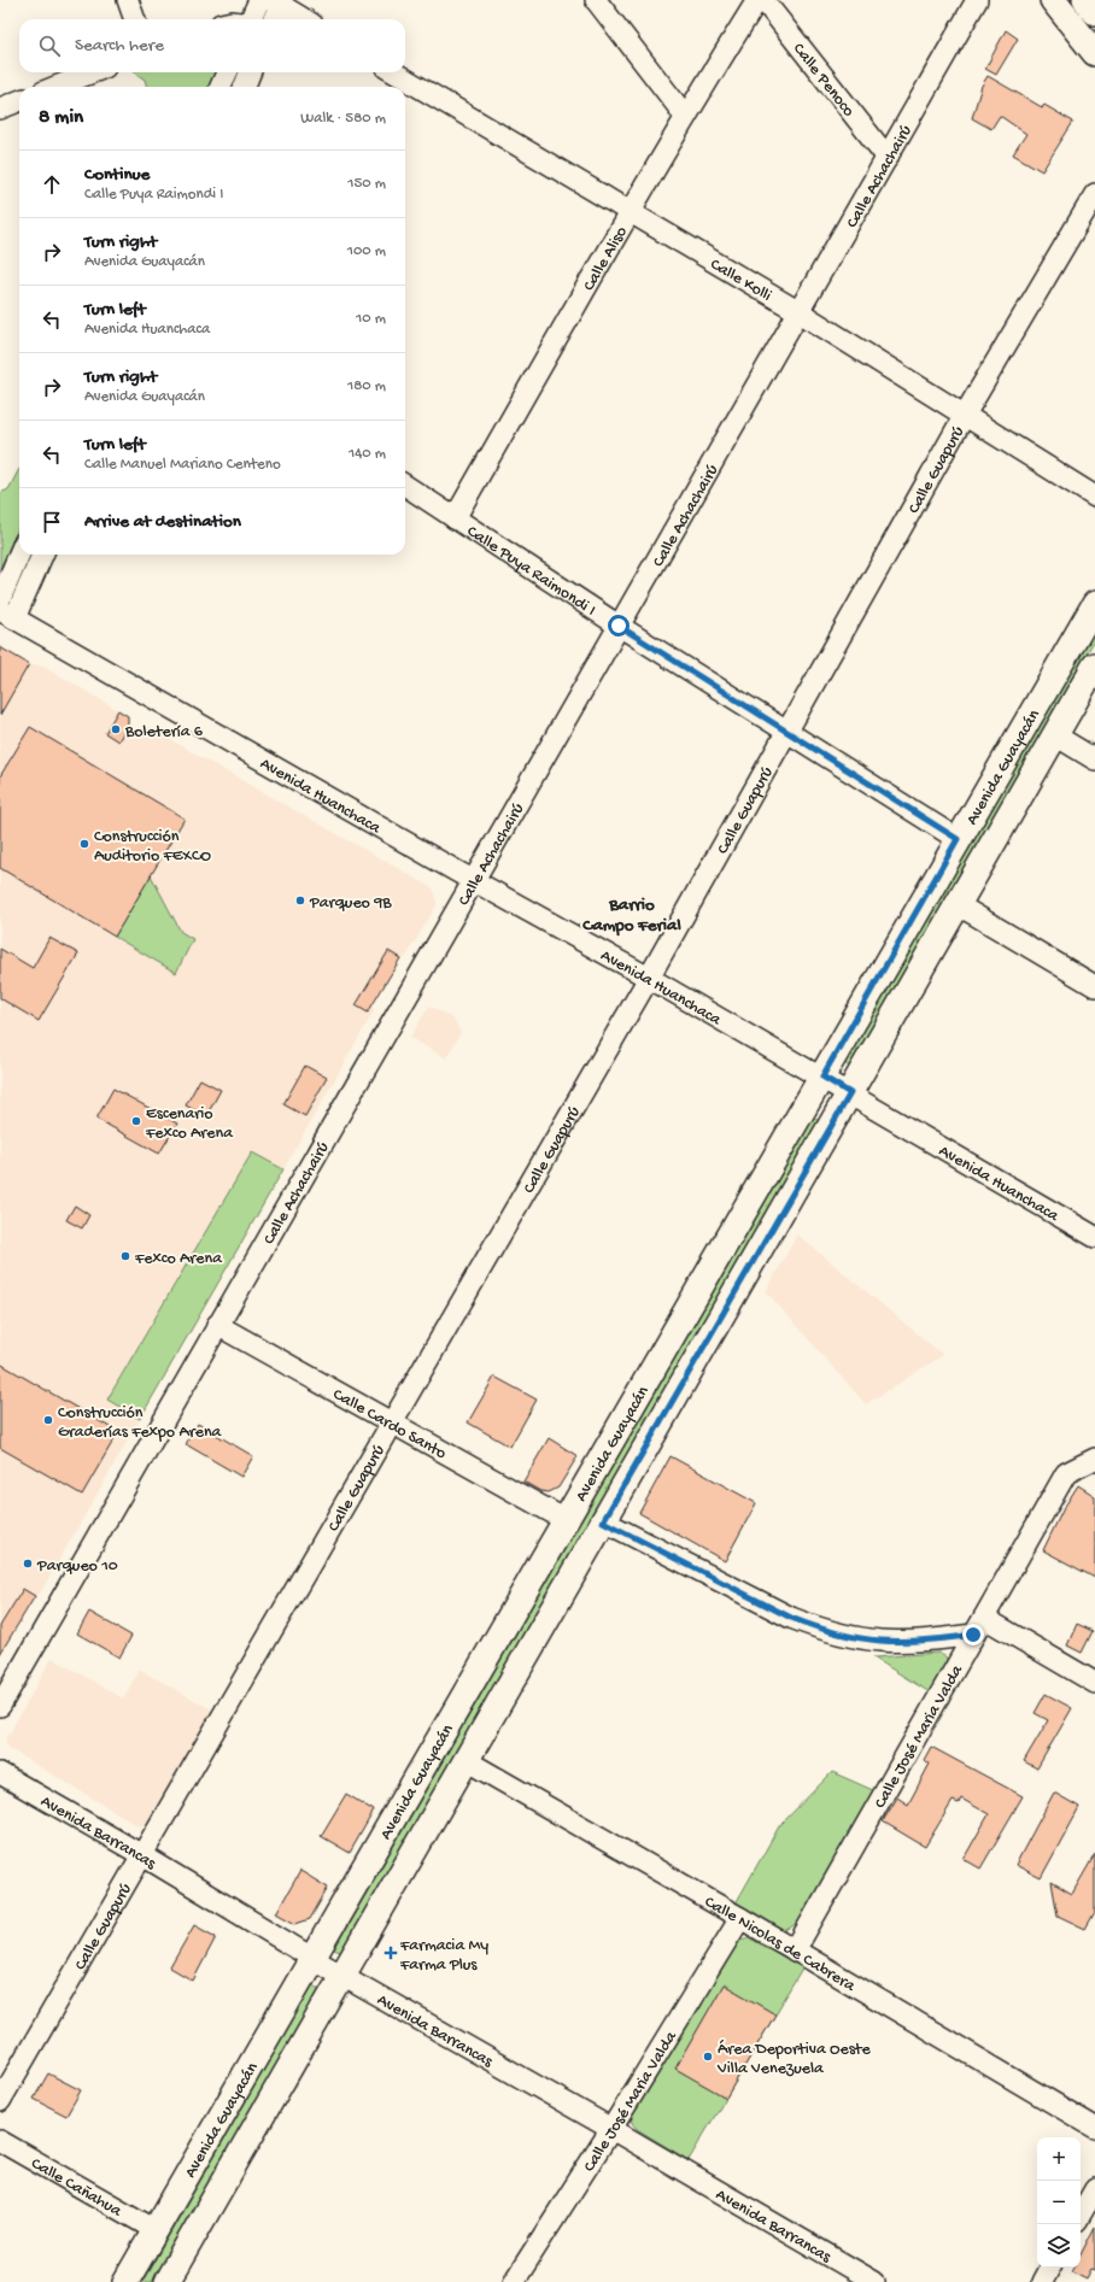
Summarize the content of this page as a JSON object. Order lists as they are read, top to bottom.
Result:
{
  "streets": {
    "main road": ["Avenida Guayacán"],
    "street": [
      "Calle Penoco",
      "Calle Achachairú",
      "Calle Aliso",
      "Calle Kolli",
      "Calle Guapurú",
      "Calle Puya Raimondi I",
      "Avenida Huanchaca",
      "Calle Cardo Santo",
      "Calle José Maria Valda",
      "Avenida Barrancas",
      "Calle Nicolas de Cabrera",
      "Calle Cañahua"
    ]
  },
  "crossings": [
    ["Calle Penoco", "Calle Achachairú"],
    ["Calle Achachairú", "Calle Kolli"],
    ["Calle Achachairú", "Calle Puya Raimondi I"],
    ["Calle Achachairú", "Avenida Huanchaca"],
    ["Calle Achachairú", "Calle Cardo Santo"],
    ["Calle Aliso", "Calle Kolli"],
    ["Calle Aliso", "Calle Puya Raimondi I"],
    ["Calle Kolli", "Calle Guapurú"],
    ["Calle Guapurú", "Calle Puya Raimondi I"],
    ["Calle Guapurú", "Avenida Huanchaca"],
    ["Calle Guapurú", "Calle Cardo Santo"],
    ["Calle Guapurú", "Avenida Barrancas"],
    ["Calle Puya Raimondi I", "Avenida Guayacán"],
    ["Avenida Guayacán", "Avenida Huanchaca"],
    ["Avenida Guayacán", "Calle Cardo Santo"],
    ["Avenida Guayacán", "Avenida Barrancas"],
    ["Avenida Guayacán", "Calle Nicolas de Cabrera"],
    ["Avenida Guayacán", "Calle Cañahua"],
    ["Calle José Maria Valda", "Avenida Barrancas"],
    ["Calle José Maria Valda", "Calle Nicolas de Cabrera"]
  ],
  "districts": ["Barrio Campo Ferial"],
  "places": {
    "other": [
      "Boletería 6",
      "Construcción Auditorio FEXCO",
      "Parqueo 9B",
      "Escenario Fexco Arena",
      "Fexco Arena",
      "Construcción Graderías Fexpo Arena",
      "Parqueo 10",
      "Área Deportiva Oeste Villa Venezuela"
    ],
    "health": ["Farmacia My Farma Plus"]
  },
  "page": {
    "search": "Search here",
    "heading": ["8 min", "Walk · 580 m"],
    "list": [
      ["Continue", "Calle Puya Raimondi I", "150 m"],
      ["Turn right", "Avenida Guayacán", "100 m"],
      ["Turn left", "Avenida Huanchaca", "10 m"],
      ["Turn right", "Avenida Guayacán", "180 m"],
      ["Turn left", "Calle Manuel Mariano Centeno", "140 m"],
      "Arrive at destination"
    ],
    "map_buttons": ["+", "−"]
  }
}
